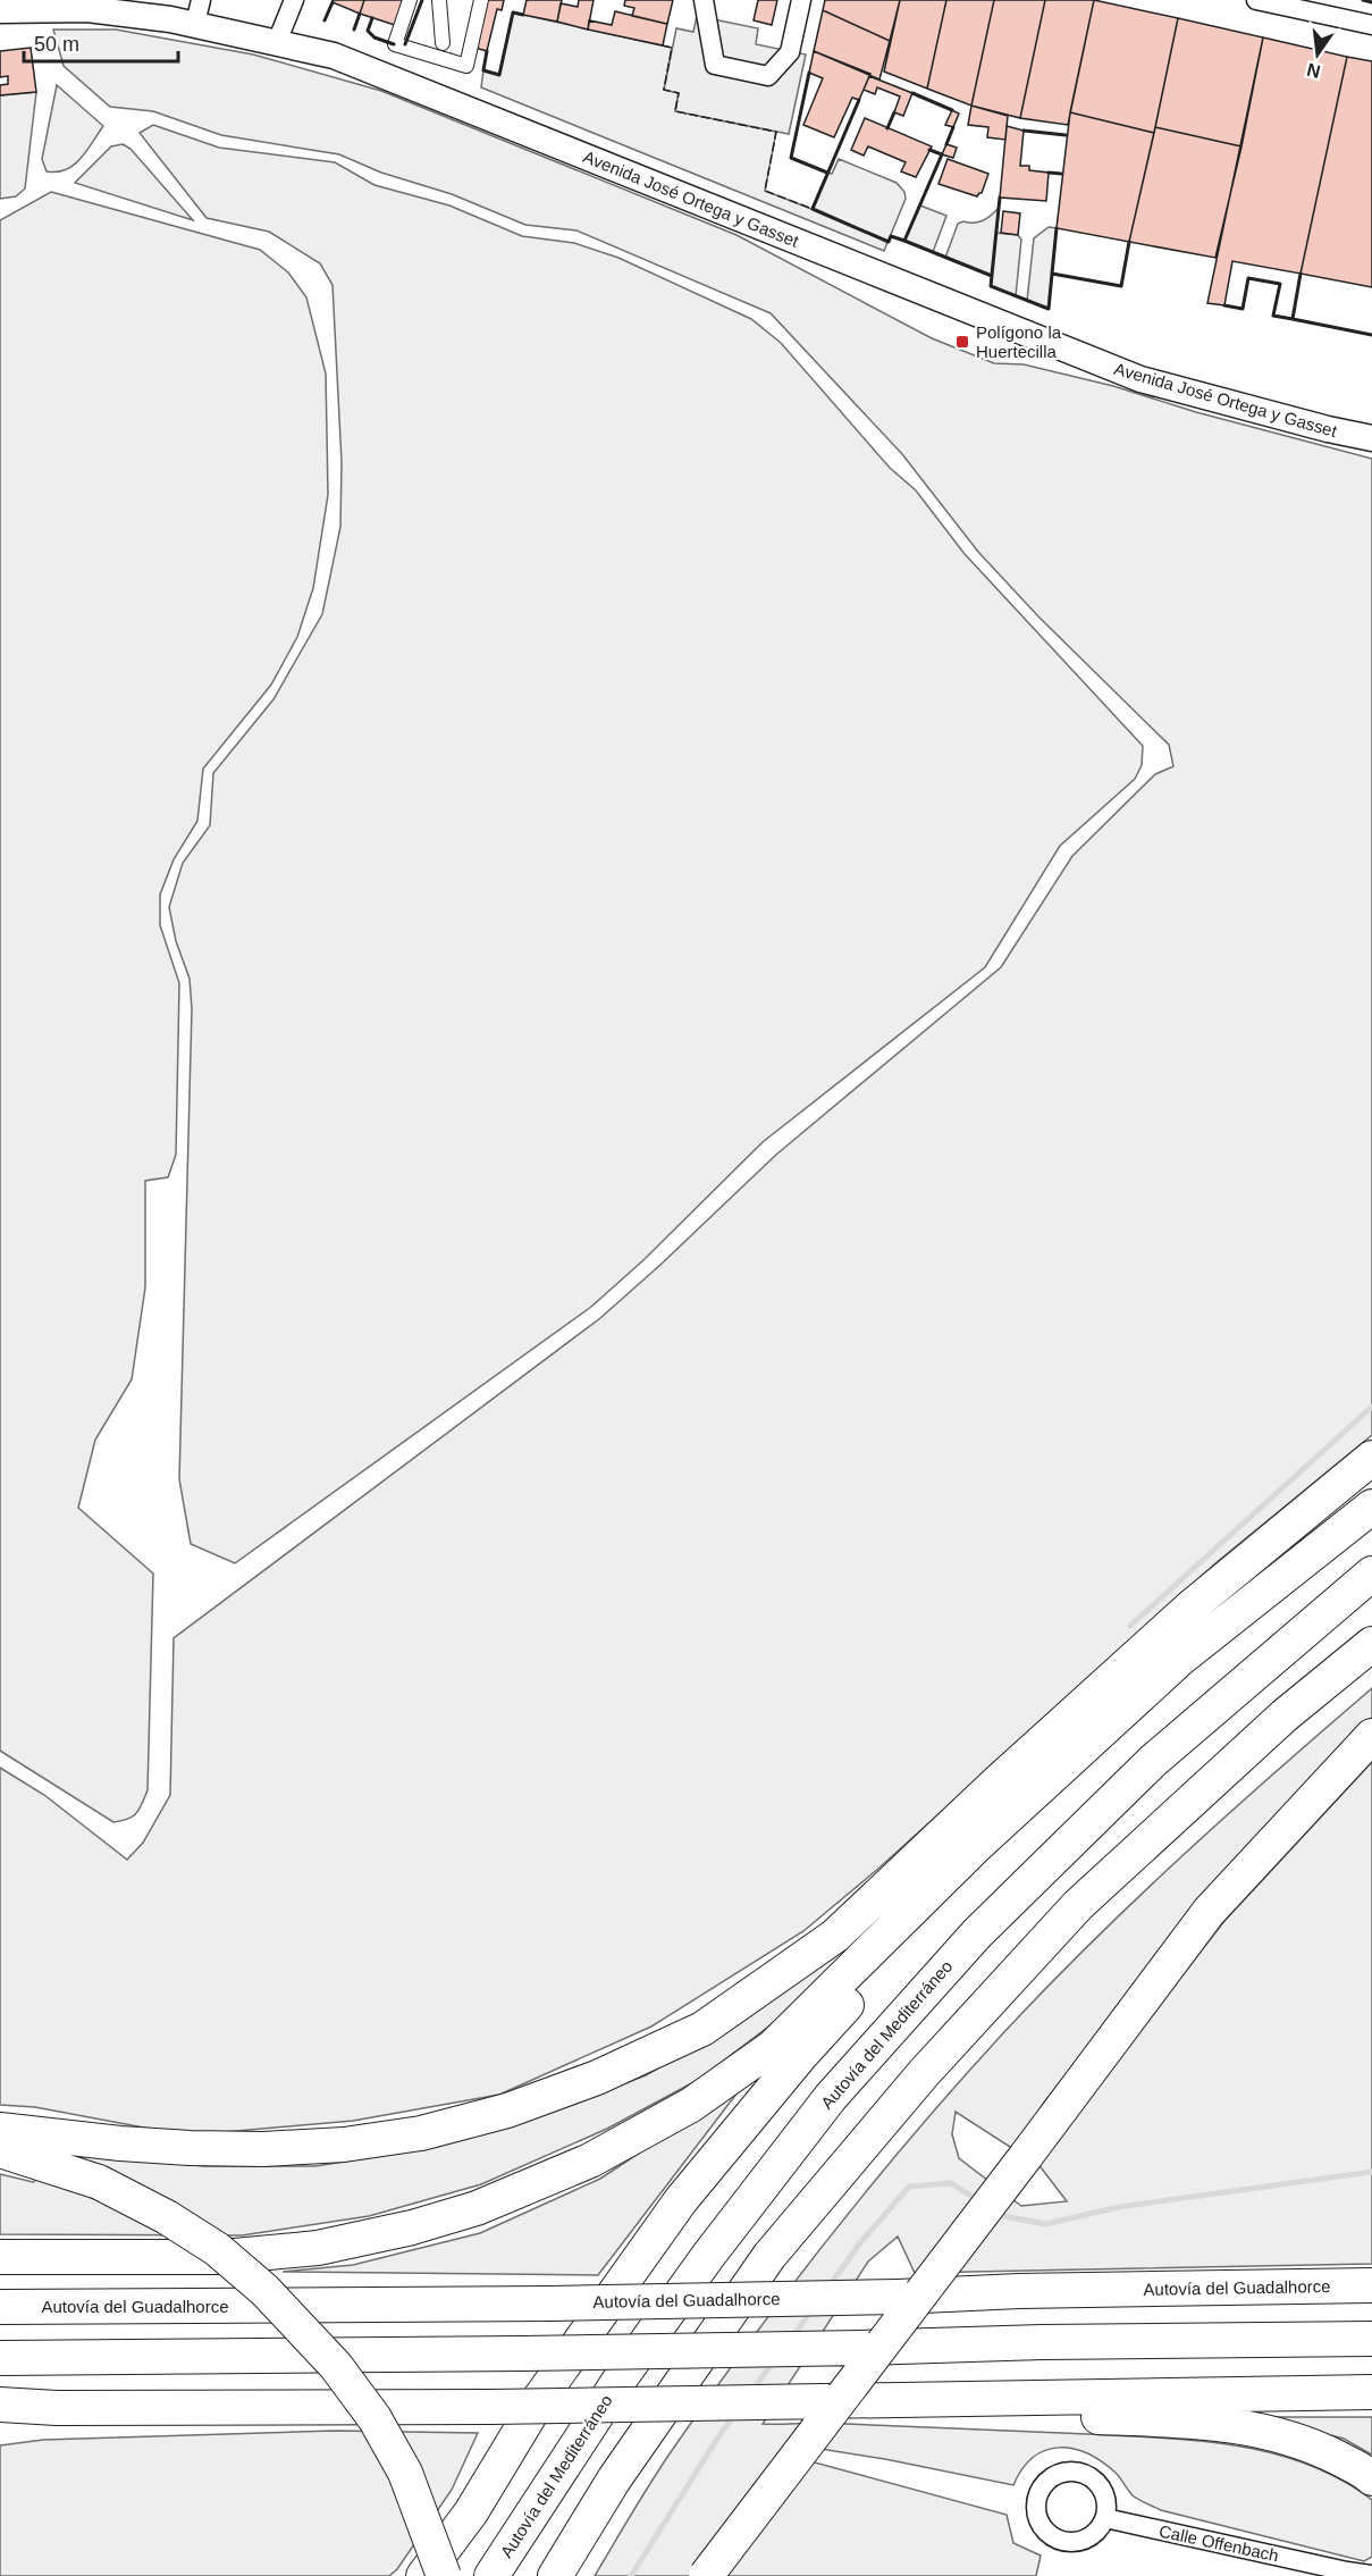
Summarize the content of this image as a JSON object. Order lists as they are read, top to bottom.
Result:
{
  "streets": {
    "highway": ["Autovía del Mediterráneo", "Autovía del Guadalhorce"],
    "main road": ["Avenida José Ortega y Gasset"],
    "street": ["Calle Offenbach"]
  },
  "places": {
    "transit": ["Polígono la Huertecilla"]
  },
  "scale_bar": "50 m",
  "north": "bottom"
}
